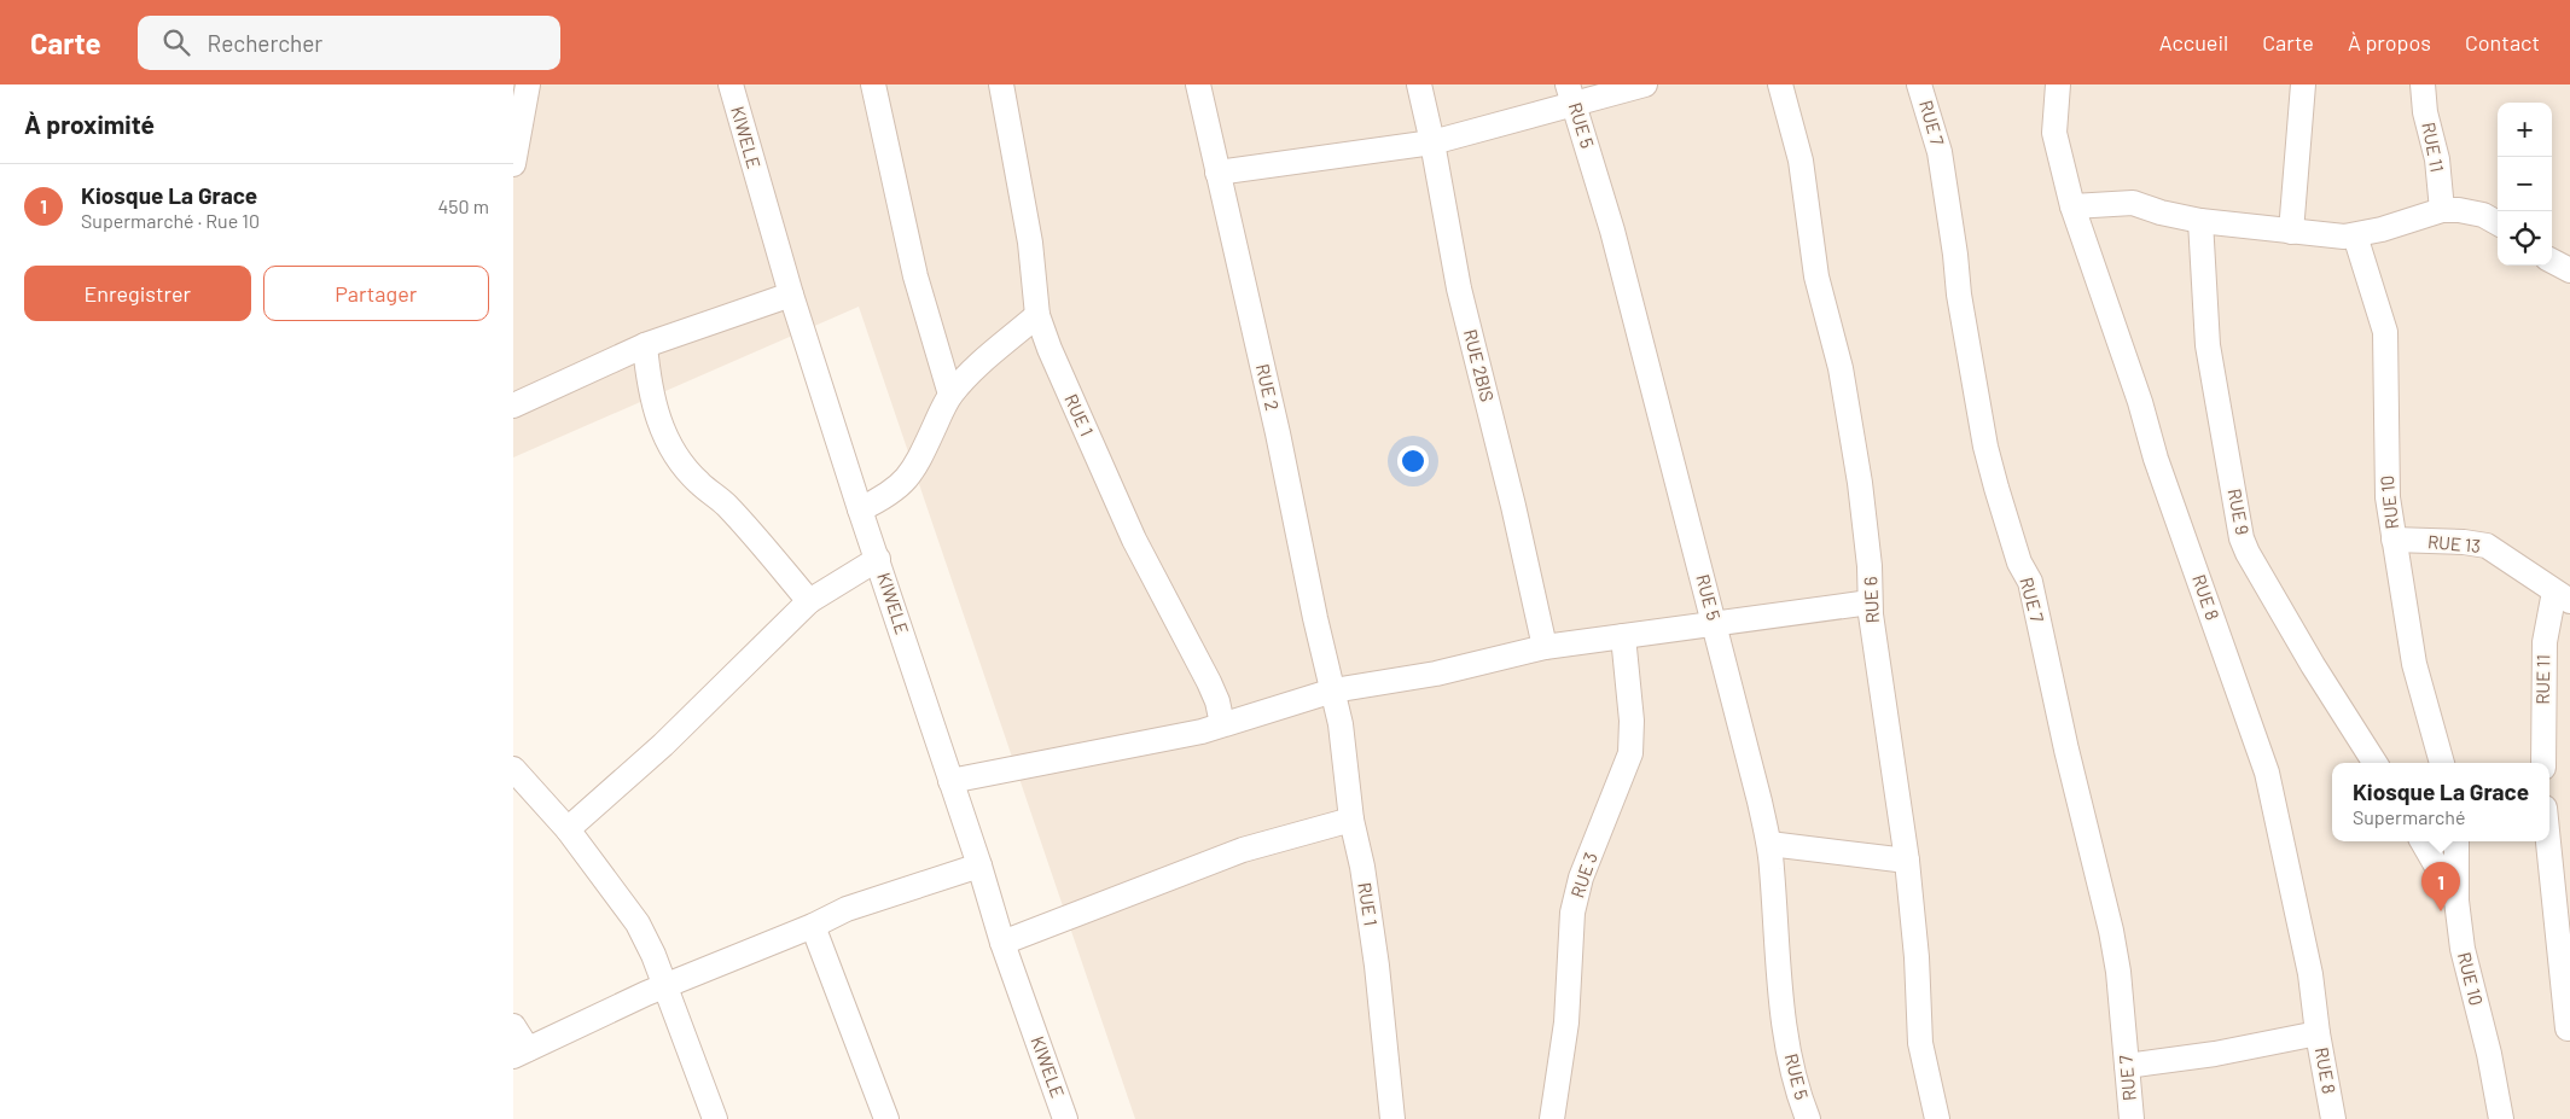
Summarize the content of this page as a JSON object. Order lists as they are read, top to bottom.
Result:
{
  "streets": {
    "street": [
      "RUE 7",
      "RUE 5",
      "KIWELE",
      "RUE 11",
      "RUE 2BIS",
      "RUE 2",
      "RUE 1",
      "RUE 10",
      "RUE 9",
      "RUE 13",
      "RUE 8",
      "RUE 6",
      "RUE 3"
    ]
  },
  "crossings": [
    ["RUE 11", "RUE 13"],
    ["RUE 2", "RUE 1"],
    ["RUE 10", "RUE 13"]
  ],
  "page": {
    "header": "Carte",
    "search": "Rechercher",
    "nav": [
      "Accueil",
      "Carte",
      "À propos",
      "Contact"
    ],
    "heading": "À proximité",
    "map_buttons": ["+", "−"],
    "list": [
      {
        "mark": "1",
        "name": "Kiosque La Grace",
        "note": "Supermarché · Rue 10",
        "value": "450 m"
      }
    ],
    "buttons": ["Enregistrer", "Partager"],
    "popup": ["Kiosque La Grace", "Supermarché"],
    "pins": "1"
  }
}
